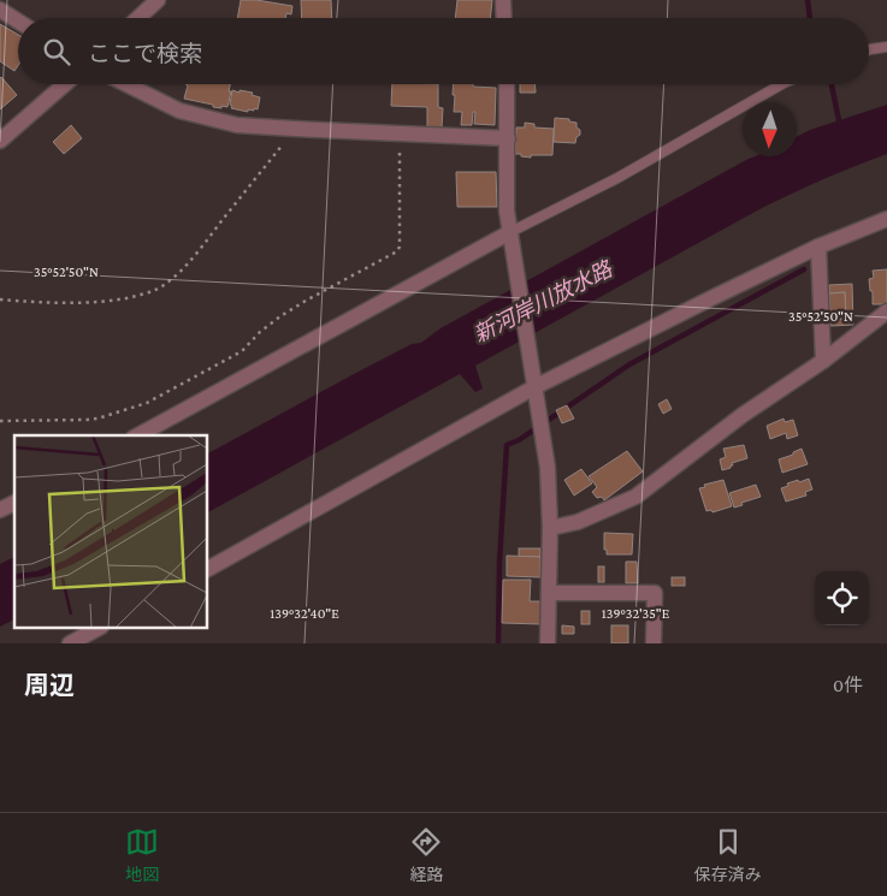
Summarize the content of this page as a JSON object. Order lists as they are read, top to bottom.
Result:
{
  "water": ["新河岸川放水路"],
  "north": "bottom",
  "page": {
    "search": "ここで検索",
    "heading": ["周辺", "0件"],
    "nav": ["地図", "経路", "保存済み"]
  },
  "coordinates": ["35°52'50\"N", "139°32'40\"E", "139°32'35\"E"]
}
